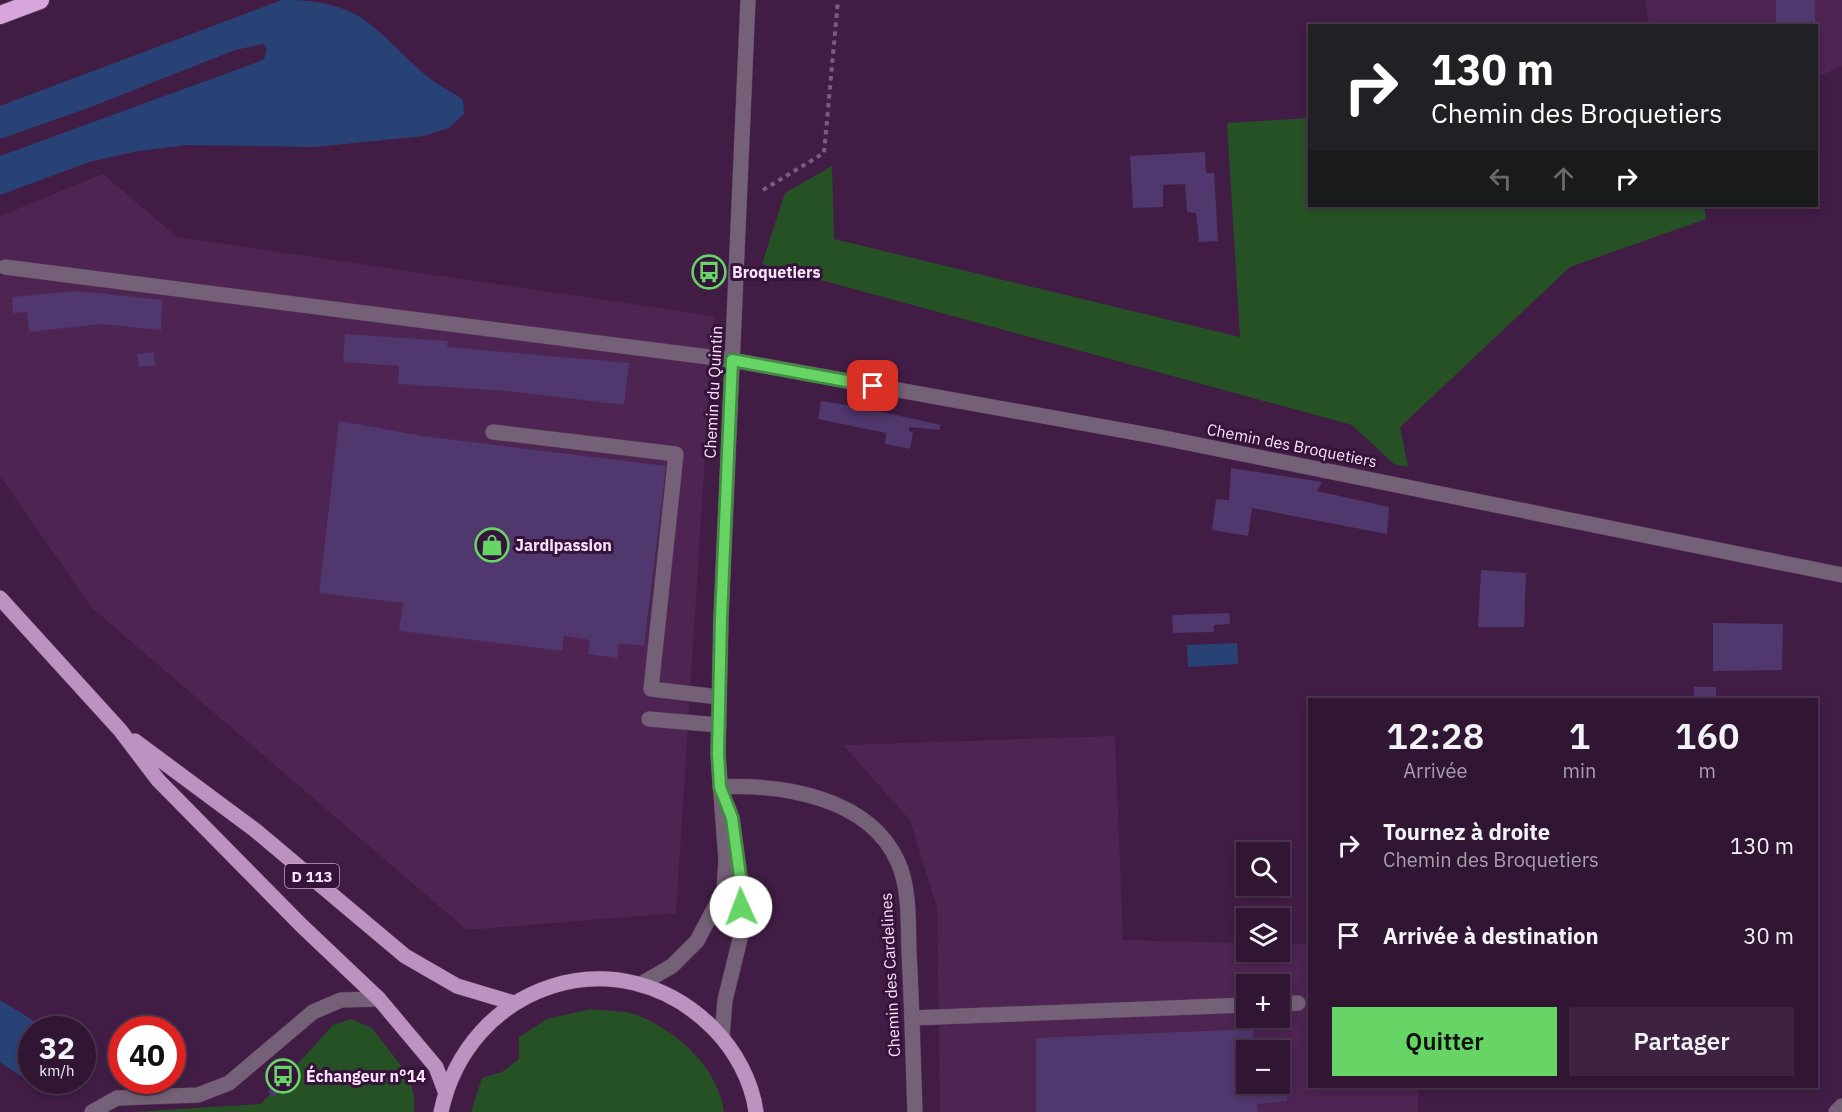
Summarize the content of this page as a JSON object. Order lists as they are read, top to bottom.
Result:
{
  "streets": {
    "main road": ["D 113"],
    "street": ["Chemin du Quintin", "Chemin des Broquetiers", "Chemin des Cardelines"]
  },
  "crossings": [
    ["Chemin du Quintin", "Chemin des Broquetiers"],
    ["Chemin du Quintin", "Chemin des Cardelines"]
  ],
  "places": {
    "bus stop": ["Broquetiers", "Échangeur n°14"],
    "shop": ["Jardipassion"]
  },
  "page": {
    "turn": ["130 m", "Chemin des Broquetiers"],
    "eta": [
      "12:28",
      "Arrivée",
      "1",
      "min",
      "160",
      "m"
    ],
    "list": [
      {
        "name": "Tournez à droite",
        "note": "Chemin des Broquetiers",
        "value": "130 m"
      },
      {
        "name": "Arrivée à destination",
        "value": "30 m"
      }
    ],
    "map_buttons": ["+", "−"],
    "buttons": ["Quitter", "Partager"],
    "speed": "32 km/h",
    "limit": "40"
  }
}
